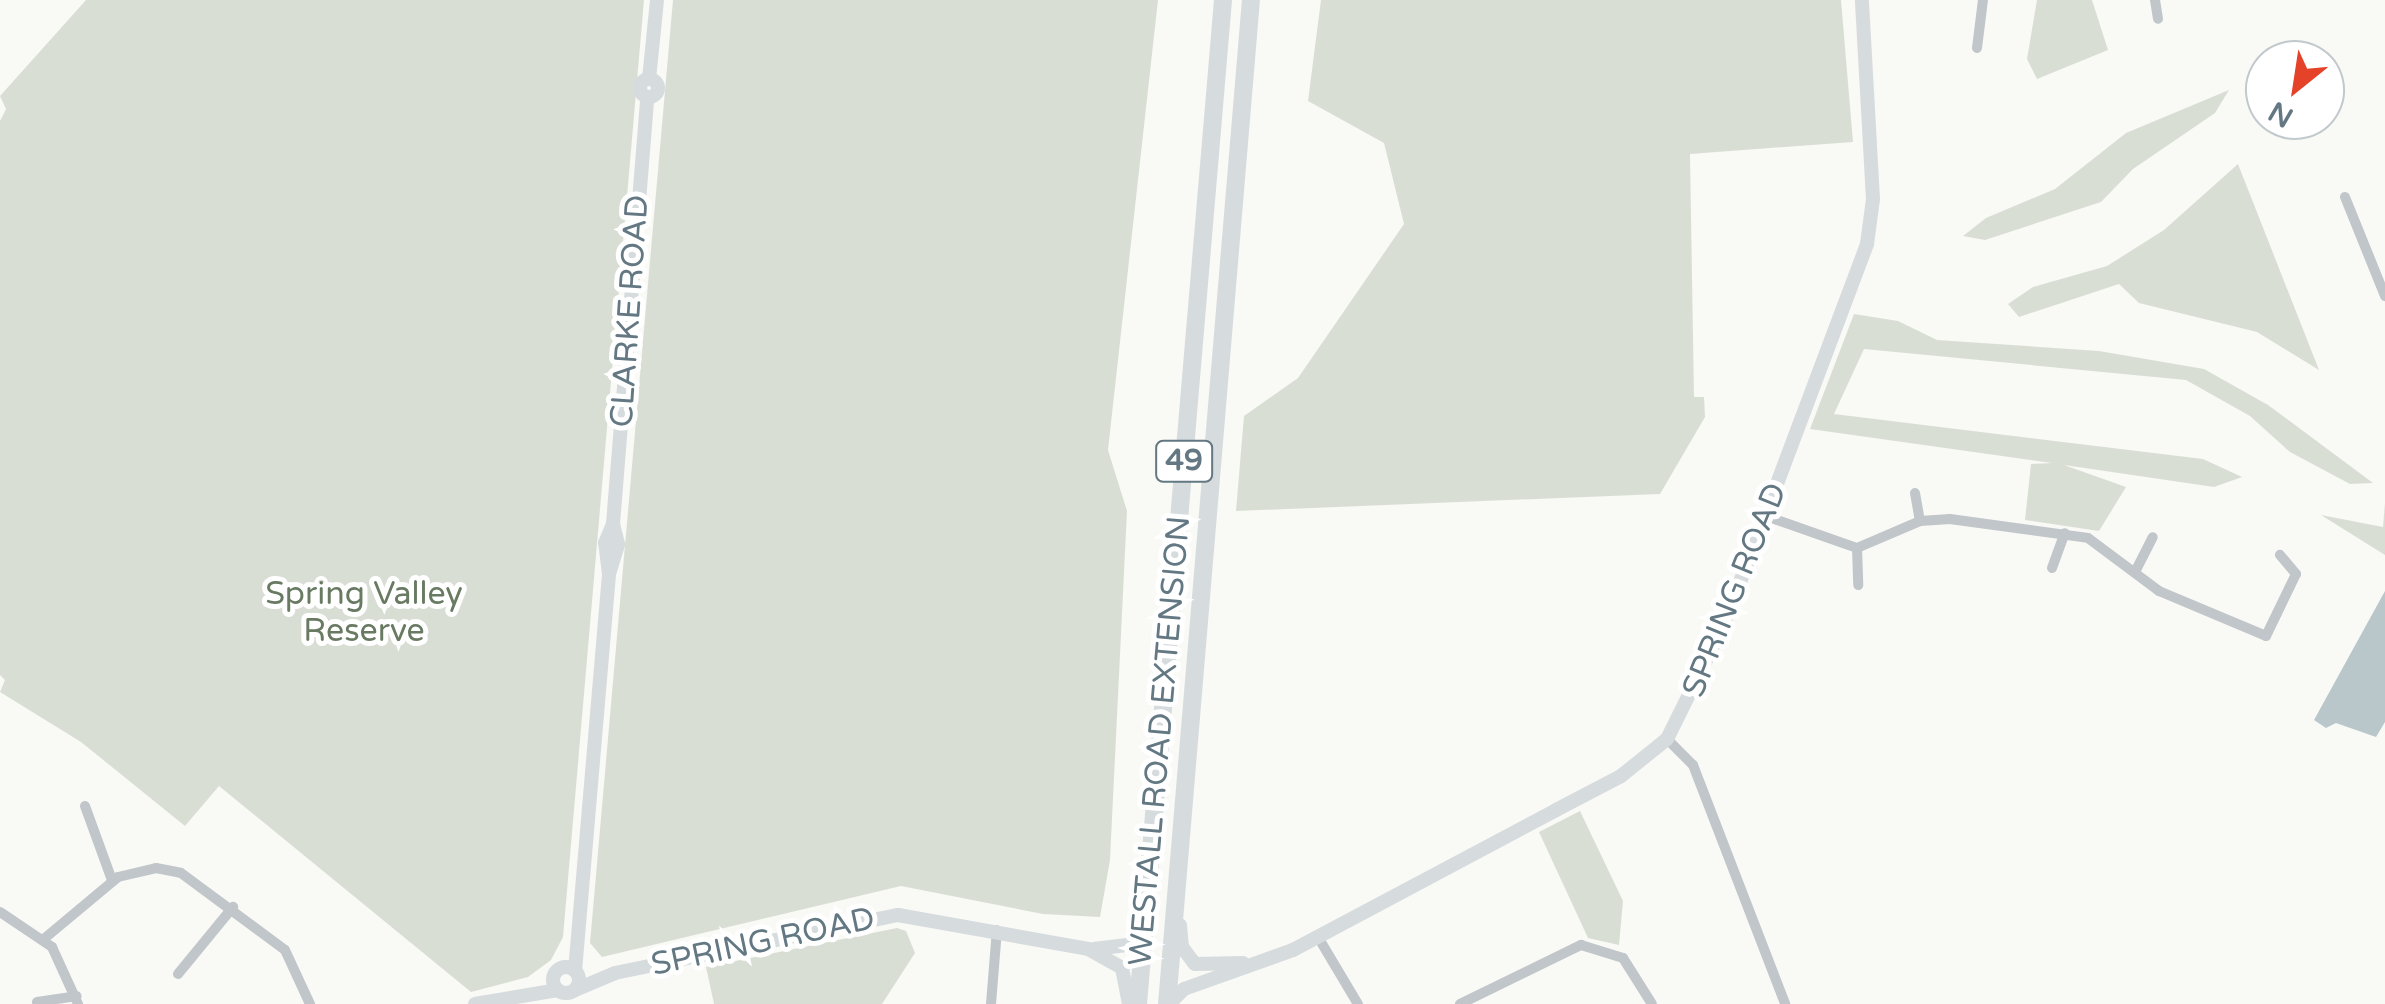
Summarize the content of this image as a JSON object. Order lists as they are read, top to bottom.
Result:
{
  "streets": {
    "highway": ["49", "WESTALL ROAD EXTENSION"],
    "main road": ["CLARKE ROAD", "SPRING ROAD"]
  },
  "crossings": [
    ["CLARKE ROAD", "SPRING ROAD"],
    ["SPRING ROAD", "WESTALL ROAD EXTENSION"]
  ],
  "parks": ["Spring Valley Reserve"],
  "north": "bottom left"
}
